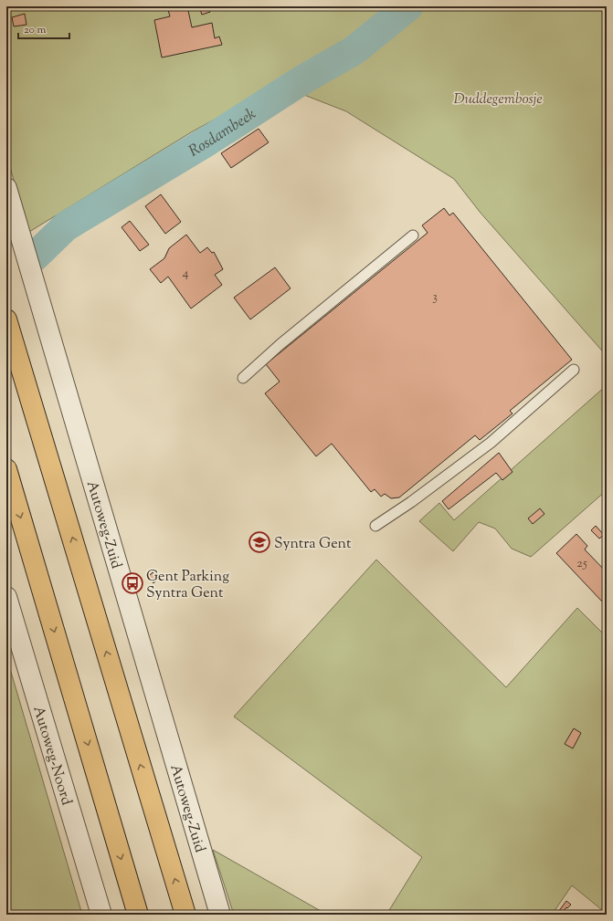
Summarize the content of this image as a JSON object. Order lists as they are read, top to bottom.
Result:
{
  "streets": {
    "street": ["Autoweg-Zuid", "Autoweg-Noord"]
  },
  "water": ["Rosdambeek"],
  "parks": ["Duddegembosje"],
  "places": {
    "school or university": ["Syntra Gent"],
    "bus stop": ["Gent Parking Syntra Gent"]
  },
  "house_numbers": ["4", "3", "25"],
  "scale_bar": "20 m"
}
